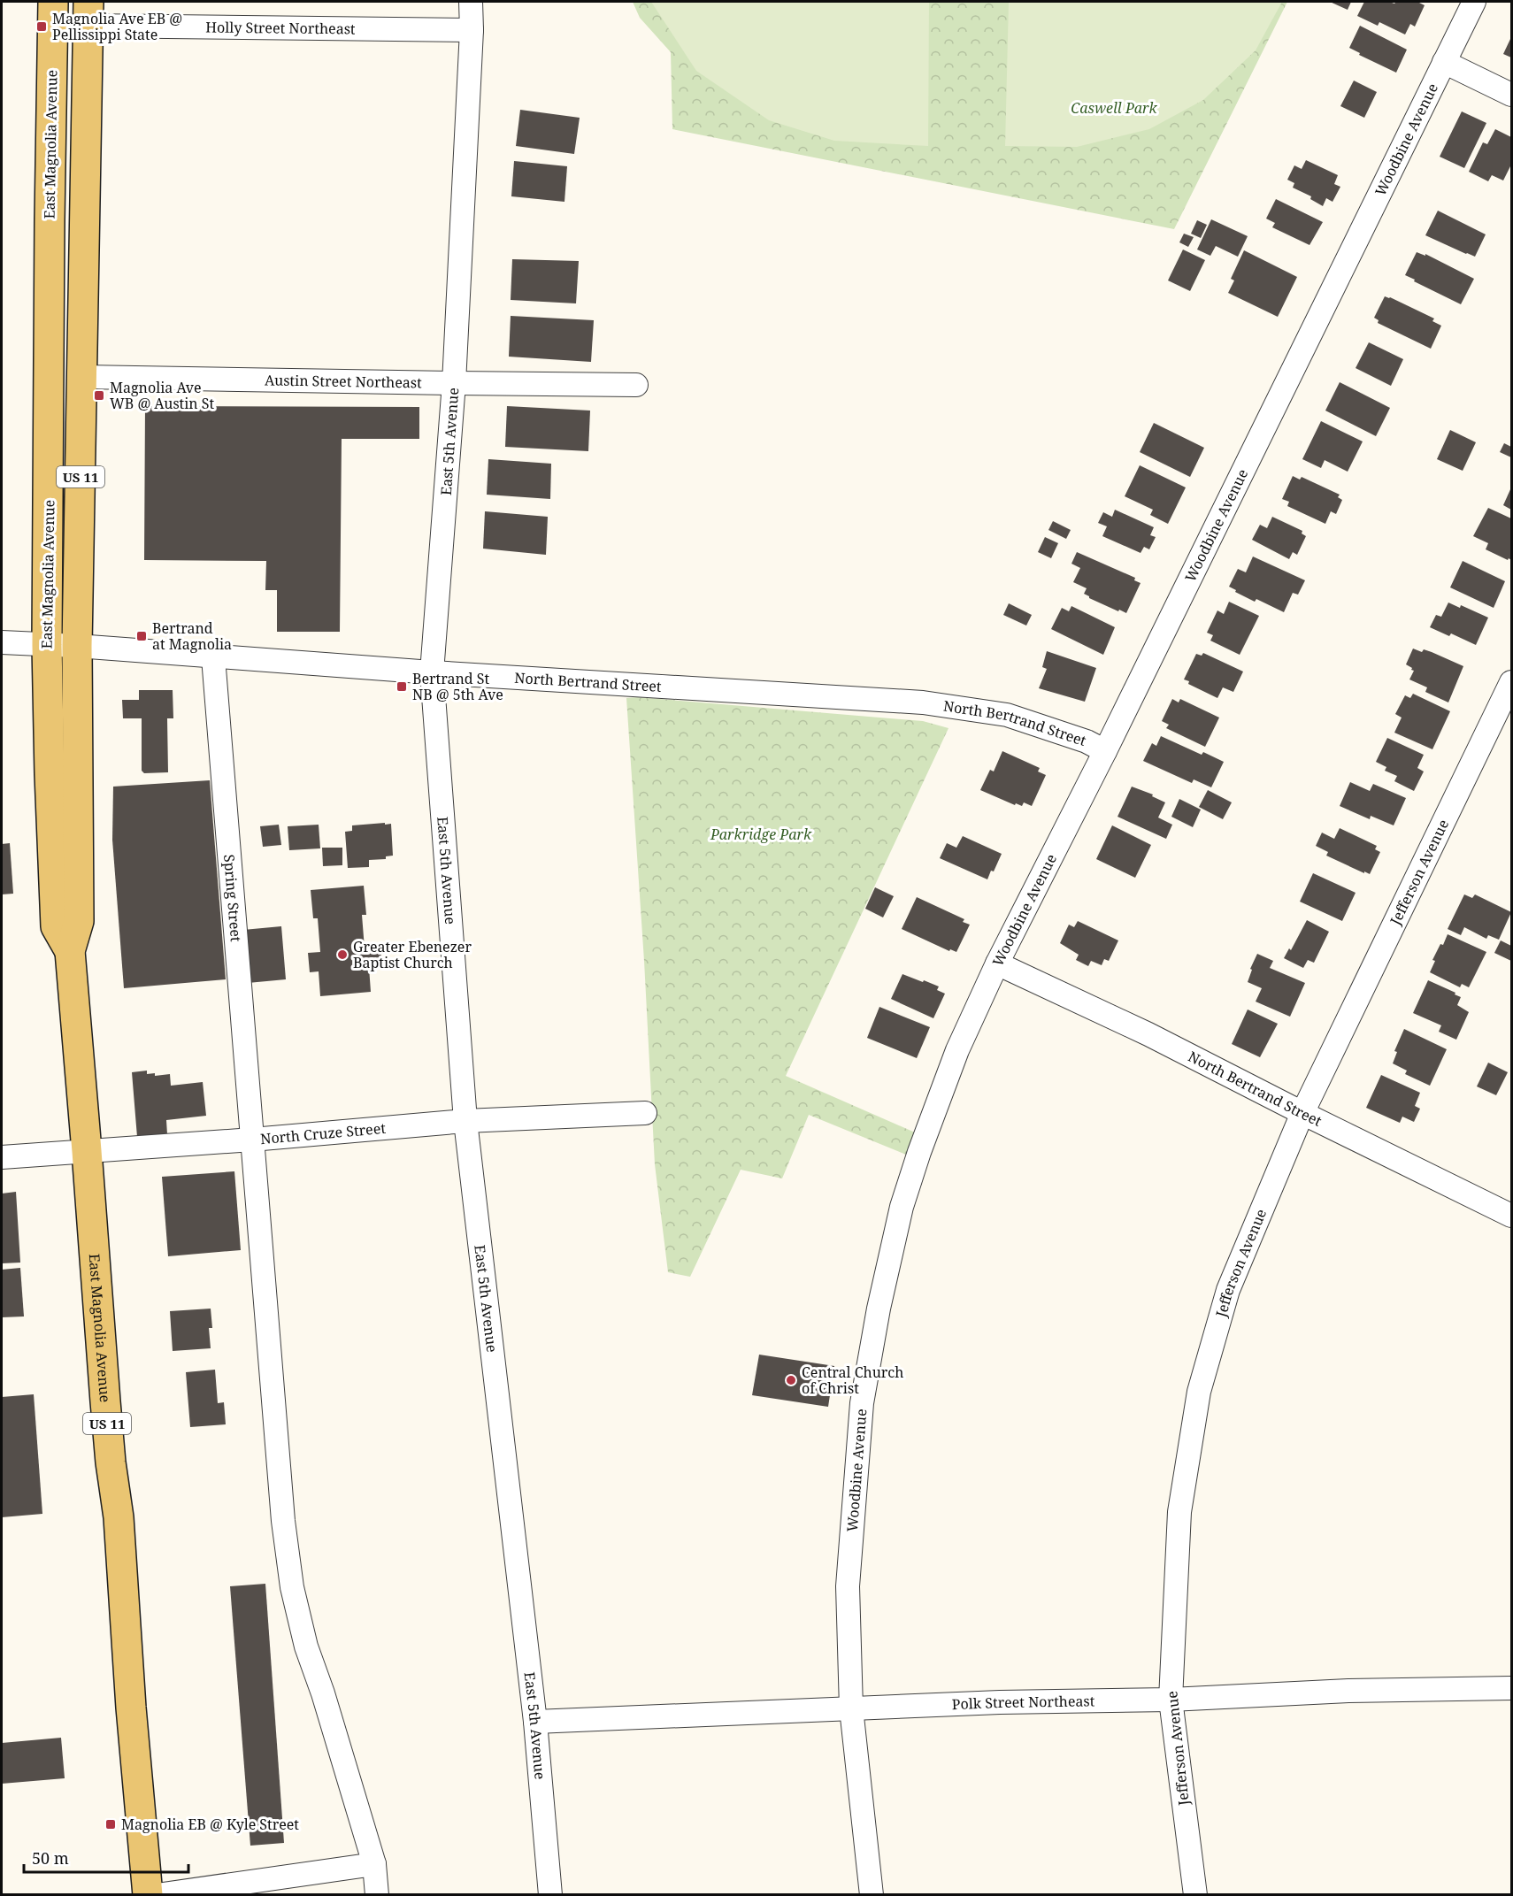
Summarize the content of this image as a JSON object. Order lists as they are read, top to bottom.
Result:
{
  "streets": {
    "main road": ["East Magnolia Avenue", "US 11"],
    "street": [
      "Holly Street Northeast",
      "Woodbine Avenue",
      "Austin Street Northeast",
      "East 5th Avenue",
      "North Bertrand Street",
      "Jefferson Avenue",
      "Spring Street",
      "North Cruze Street",
      "Polk Street Northeast"
    ]
  },
  "crossings": [
    ["Holly Street Northeast", "East Magnolia Avenue"],
    ["Holly Street Northeast", "East 5th Avenue"],
    ["Woodbine Avenue", "North Bertrand Street"],
    ["Woodbine Avenue", "Polk Street Northeast"],
    ["East Magnolia Avenue", "Austin Street Northeast"],
    ["East Magnolia Avenue", "North Bertrand Street"],
    ["East Magnolia Avenue", "North Cruze Street"],
    ["Austin Street Northeast", "East 5th Avenue"],
    ["East 5th Avenue", "North Bertrand Street"],
    ["East 5th Avenue", "North Cruze Street"],
    ["East 5th Avenue", "Polk Street Northeast"],
    ["North Bertrand Street", "Jefferson Avenue"],
    ["North Bertrand Street", "Spring Street"],
    ["Jefferson Avenue", "Polk Street Northeast"],
    ["Spring Street", "North Cruze Street"]
  ],
  "parks": ["Caswell Park", "Parkridge Park"],
  "places": {
    "transit": [
      "Magnolia Ave EB @ Pellissippi State",
      "Magnolia Ave WB @ Austin St",
      "Bertrand at Magnolia",
      "Bertrand St NB @ 5th Ave",
      "Magnolia EB @ Kyle Street"
    ],
    "other": ["Greater Ebenezer Baptist Church", "Central Church of Christ"]
  },
  "scale_bar": "50 m"
}
